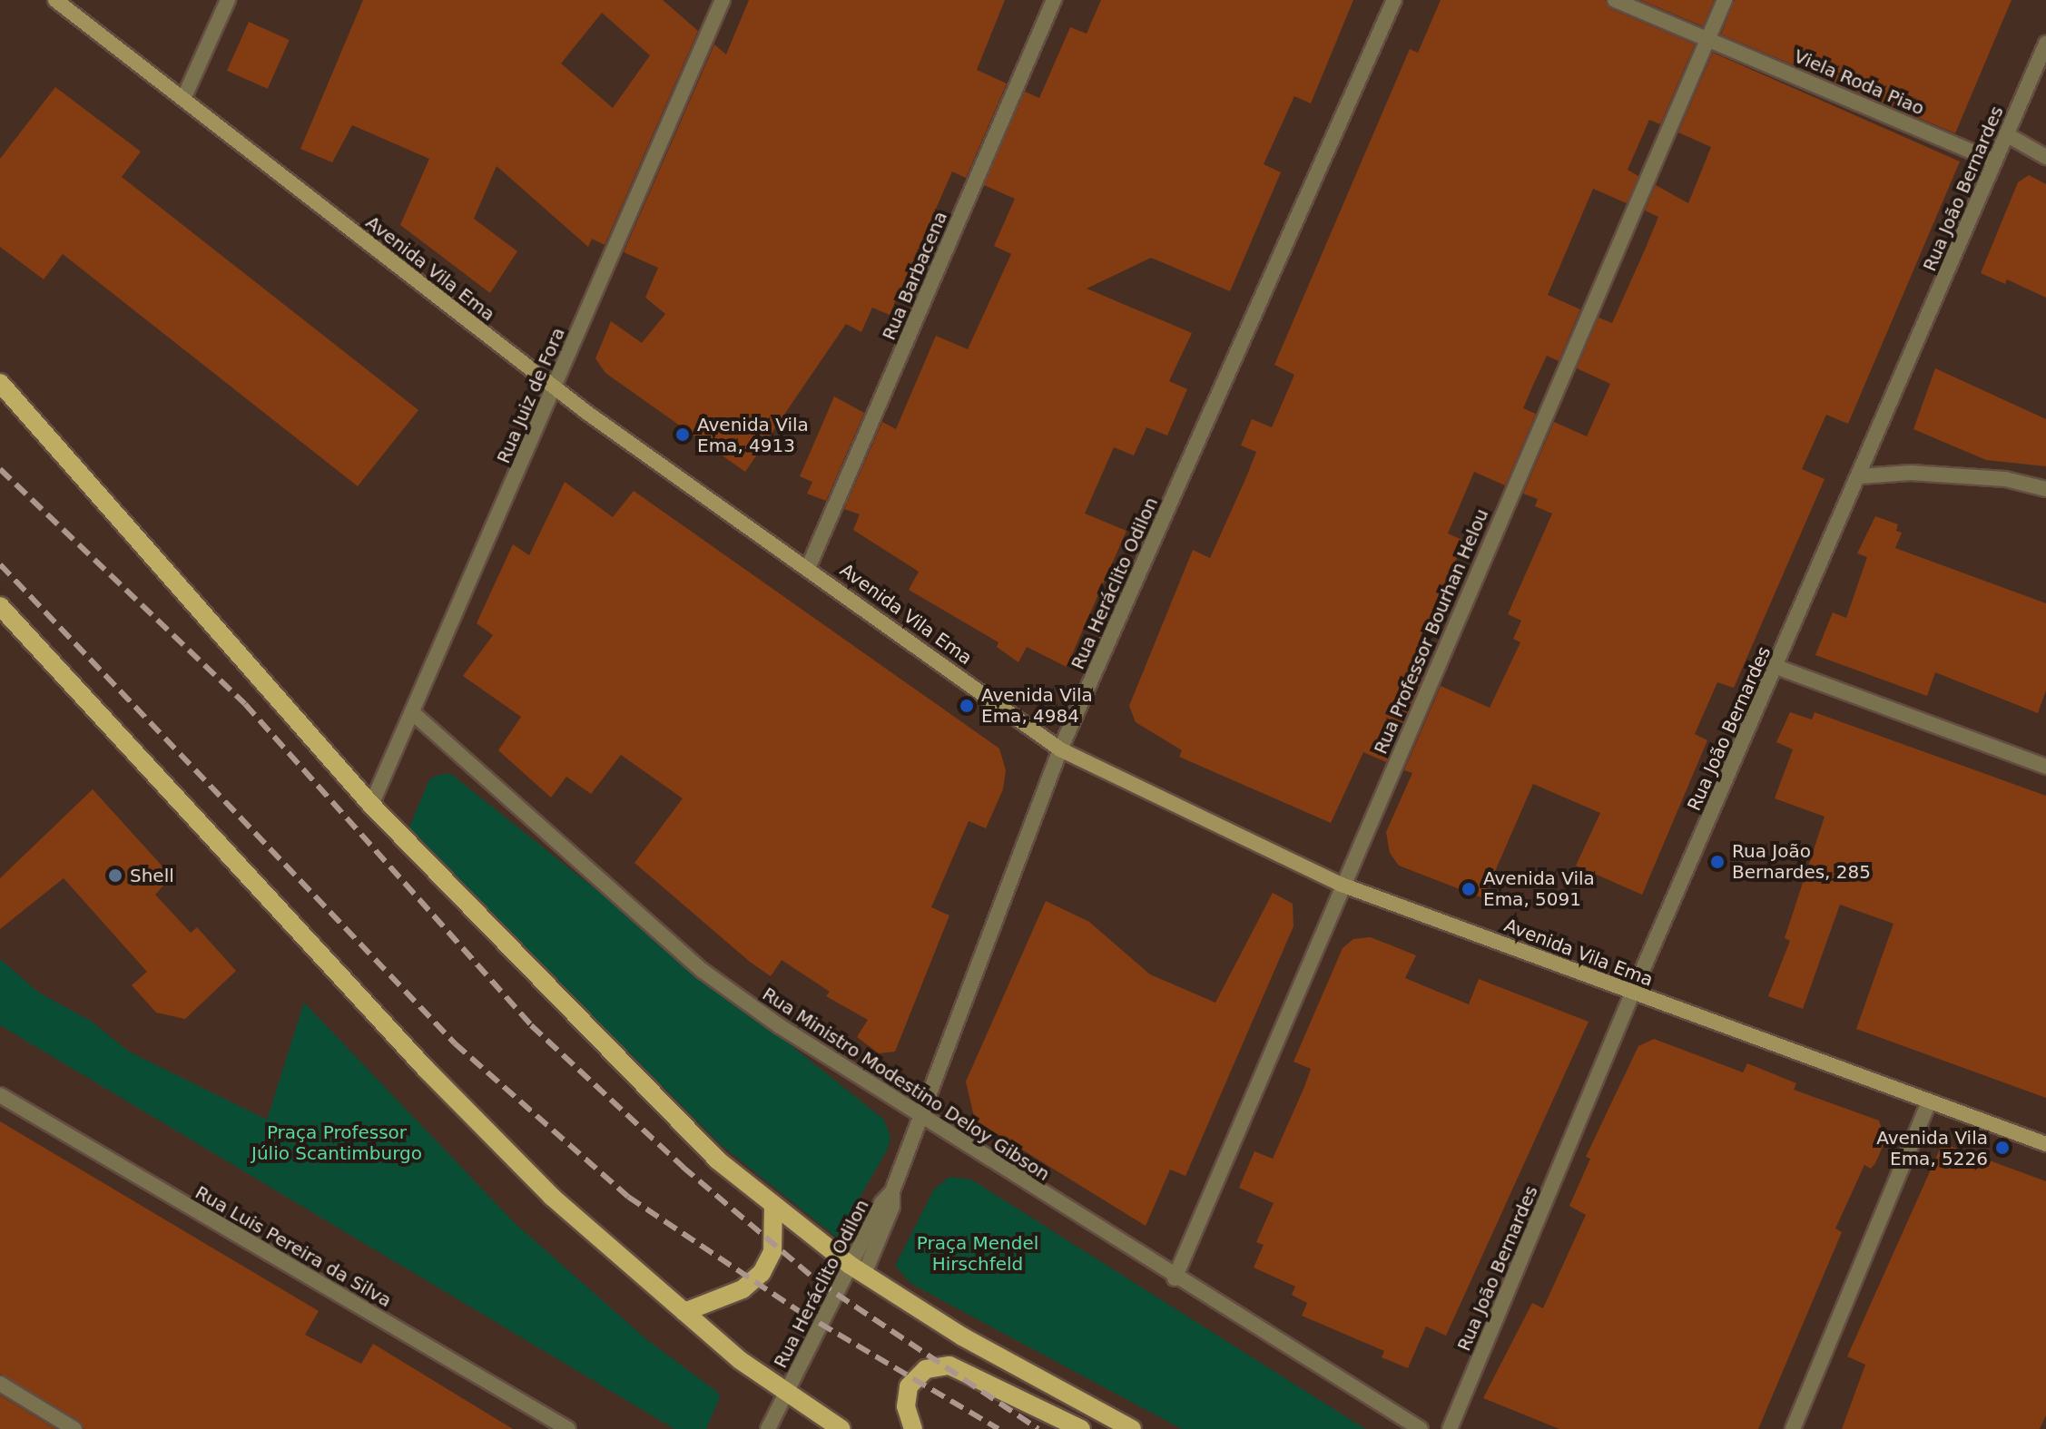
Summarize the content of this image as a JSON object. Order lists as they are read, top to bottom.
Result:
{
  "streets": {
    "main road": ["Avenida Vila Ema"],
    "street": [
      "Viela Roda Piao",
      "Rua João Bernardes",
      "Rua Barbacena",
      "Rua Juiz de Fora",
      "Rua Heráclito Odilon",
      "Rua Professor Bourhan Helou",
      "Rua Ministro Modestino Deloy Gibson",
      "Rua Luis Pereira da Silva"
    ]
  },
  "crossings": [
    ["Viela Roda Piao", "Rua João Bernardes"],
    ["Viela Roda Piao", "Rua Professor Bourhan Helou"],
    ["Rua João Bernardes", "Avenida Vila Ema"],
    ["Avenida Vila Ema", "Rua Barbacena"],
    ["Avenida Vila Ema", "Rua Juiz de Fora"],
    ["Avenida Vila Ema", "Rua Heráclito Odilon"],
    ["Avenida Vila Ema", "Rua Professor Bourhan Helou"],
    ["Rua Juiz de Fora", "Rua Ministro Modestino Deloy Gibson"],
    ["Rua Heráclito Odilon", "Rua Ministro Modestino Deloy Gibson"],
    ["Rua Professor Bourhan Helou", "Rua Ministro Modestino Deloy Gibson"]
  ],
  "parks": ["Praça Professor Júlio Scantimburgo", "Praça Mendel Hirschfeld"],
  "places": [
    "Avenida Vila Ema, 4913",
    "Avenida Vila Ema, 4984",
    "Rua João Bernardes, 285",
    "Shell",
    "Avenida Vila Ema, 5091",
    "Avenida Vila Ema, 5226"
  ]
}
